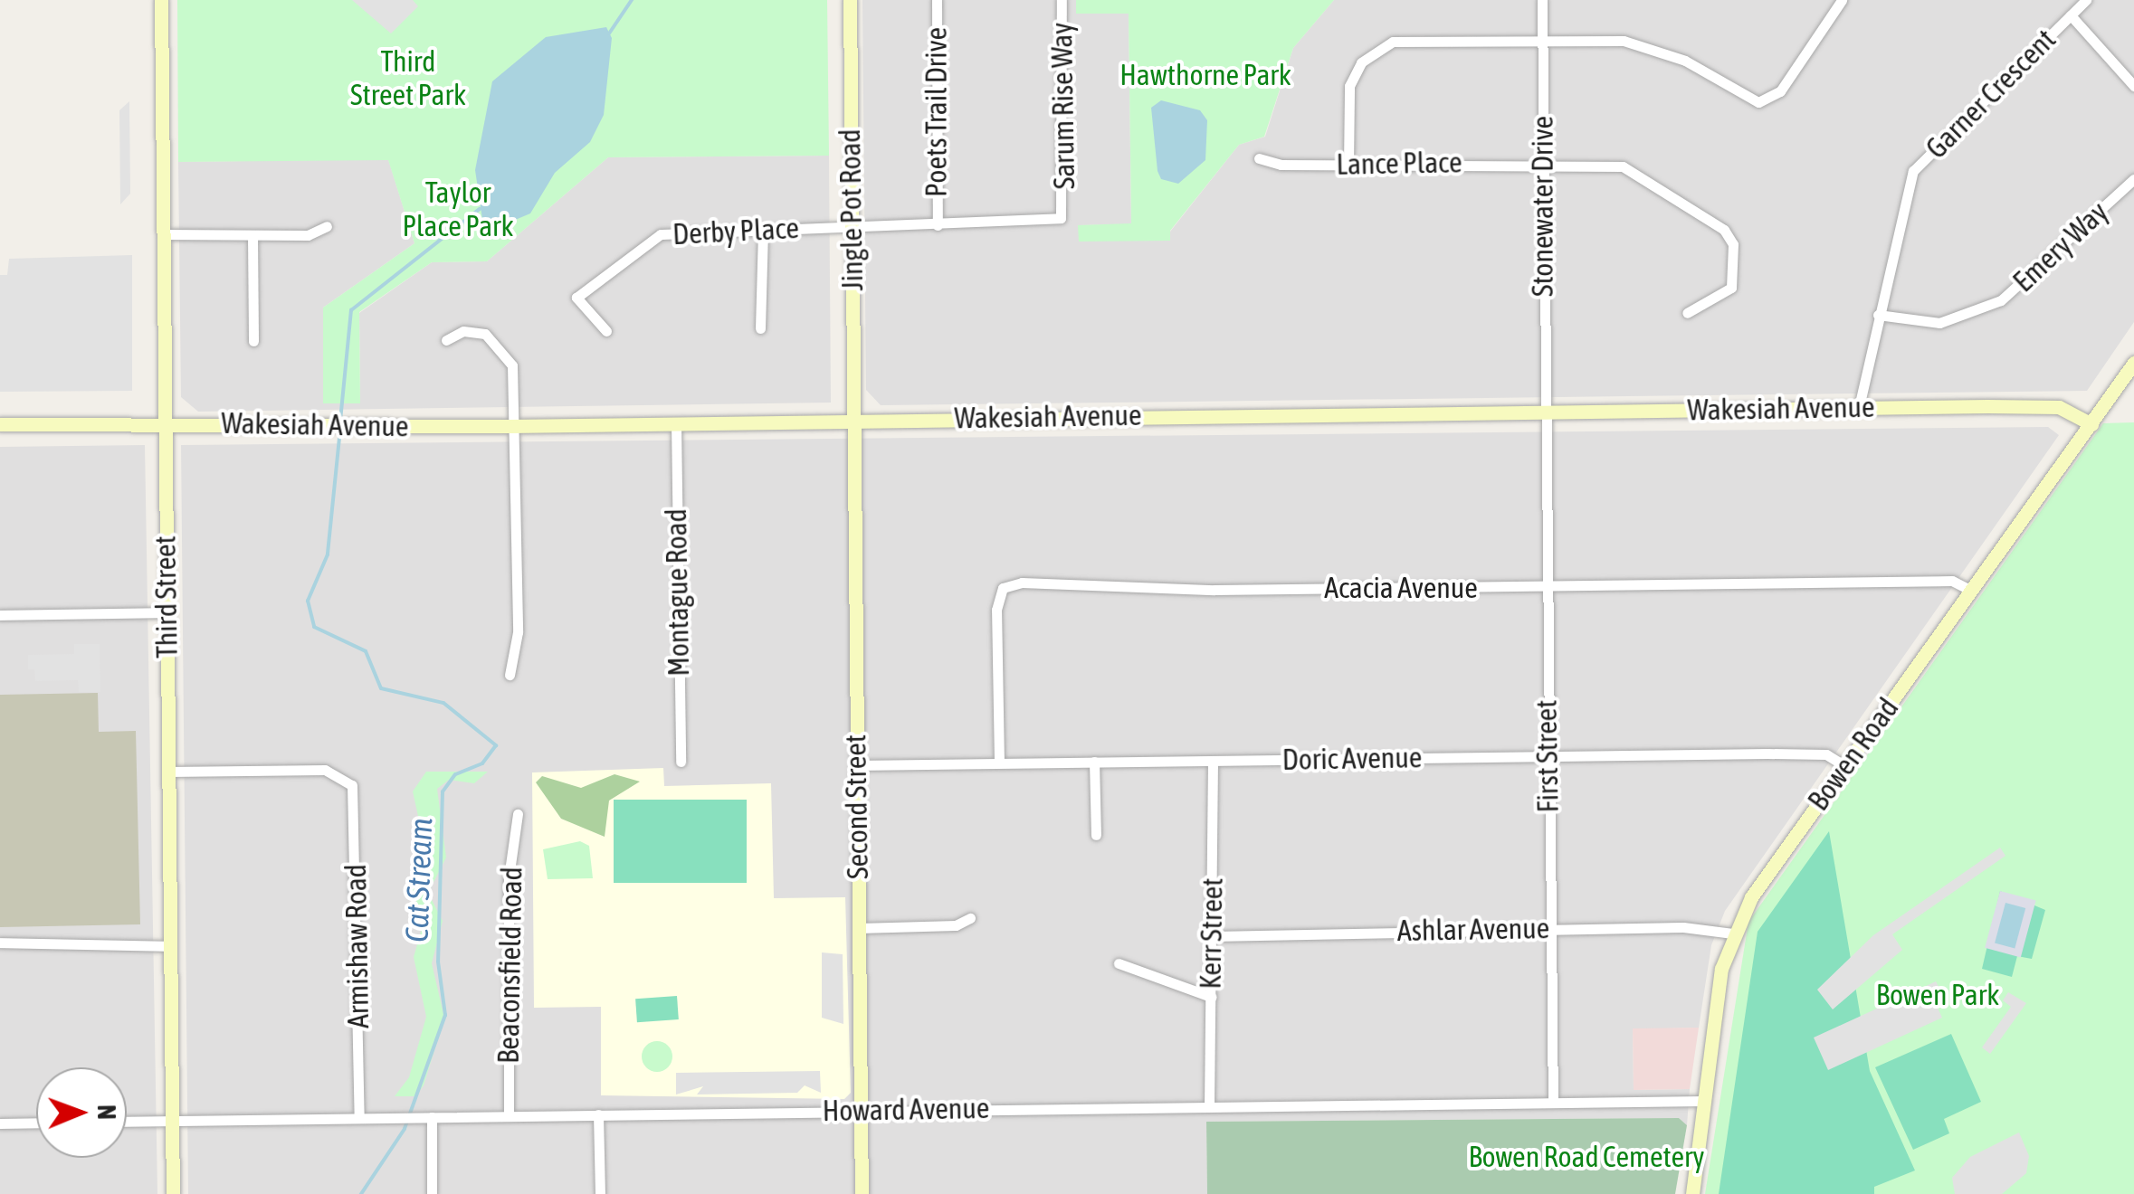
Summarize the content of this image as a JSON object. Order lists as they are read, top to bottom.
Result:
{
  "streets": {
    "main road": [
      "Jingle Pot Road",
      "Wakesiah Avenue",
      "Third Street",
      "Bowen Road",
      "Second Street"
    ],
    "street": [
      "Garner Crescent",
      "Sarum Rise Way",
      "Poets Trail Drive",
      "Lance Place",
      "Stonewater Drive",
      "Derby Place",
      "Emery Way",
      "Acacia Avenue",
      "Montague Road",
      "First Street",
      "Doric Avenue",
      "Ashlar Avenue",
      "Kerr Street",
      "Armishaw Road",
      "Beaconsfield Road",
      "Howard Avenue"
    ]
  },
  "crossings": [
    ["Garner Crescent", "Emery Way"],
    ["Garner Crescent", "Wakesiah Avenue"],
    ["Sarum Rise Way", "Poets Trail Drive"],
    ["Sarum Rise Way", "Jingle Pot Road"],
    ["Sarum Rise Way", "Derby Place"],
    ["Lance Place", "Stonewater Drive"],
    ["Stonewater Drive", "Wakesiah Avenue"],
    ["Stonewater Drive", "First Street"],
    ["Jingle Pot Road", "Derby Place"],
    ["Jingle Pot Road", "Wakesiah Avenue"],
    ["Jingle Pot Road", "Second Street"],
    ["Wakesiah Avenue", "Montague Road"],
    ["Wakesiah Avenue", "Third Street"],
    ["Wakesiah Avenue", "Bowen Road"],
    ["Wakesiah Avenue", "First Street"],
    ["Wakesiah Avenue", "Second Street"],
    ["Acacia Avenue", "Bowen Road"],
    ["Acacia Avenue", "First Street"],
    ["Acacia Avenue", "Doric Avenue"],
    ["Third Street", "Armishaw Road"],
    ["Third Street", "Howard Avenue"],
    ["Bowen Road", "Doric Avenue"],
    ["Bowen Road", "Ashlar Avenue"],
    ["Bowen Road", "Howard Avenue"],
    ["First Street", "Doric Avenue"],
    ["First Street", "Ashlar Avenue"],
    ["First Street", "Howard Avenue"],
    ["Doric Avenue", "Second Street"],
    ["Doric Avenue", "Kerr Street"],
    ["Second Street", "Howard Avenue"],
    ["Ashlar Avenue", "Kerr Street"],
    ["Kerr Street", "Howard Avenue"],
    ["Armishaw Road", "Howard Avenue"],
    ["Beaconsfield Road", "Howard Avenue"]
  ],
  "water": ["Cat Stream"],
  "parks": [
    "Third Street Park",
    "Hawthorne Park",
    "Taylor Place Park",
    "Bowen Park",
    "Bowen Road Cemetery"
  ],
  "north": "right"
}
